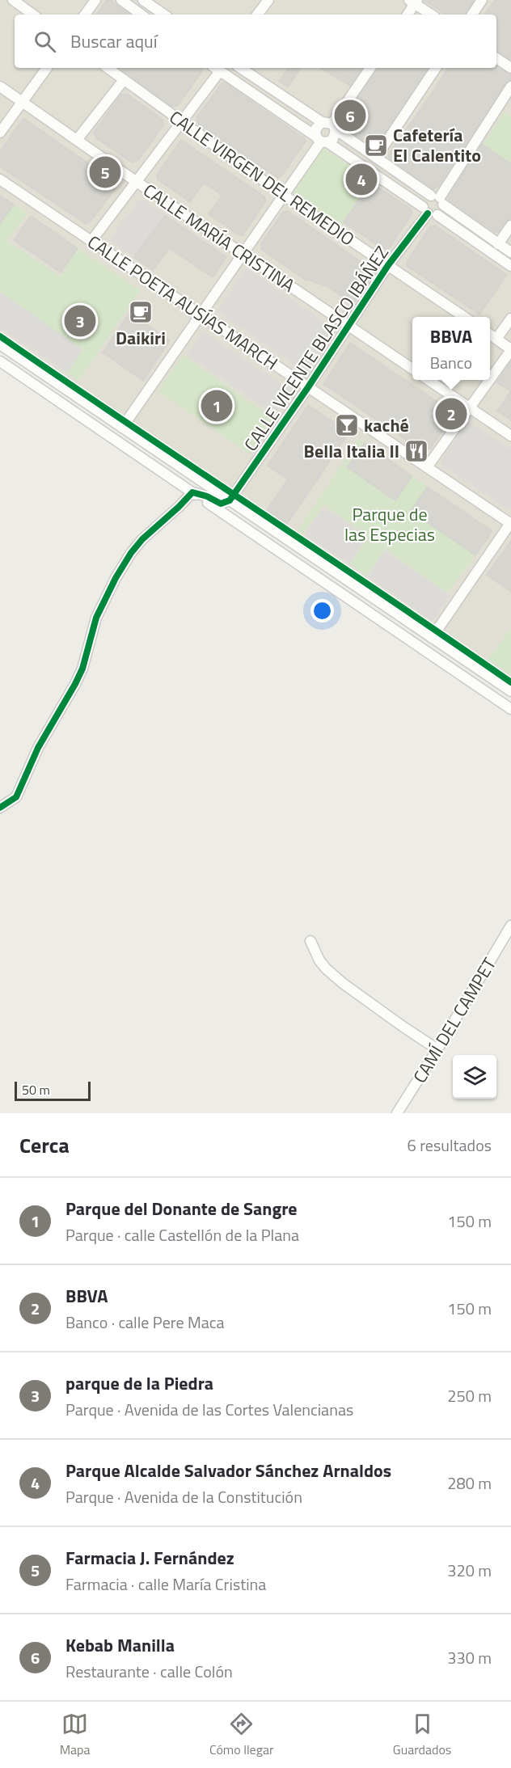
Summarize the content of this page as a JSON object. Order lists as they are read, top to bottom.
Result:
{
  "streets": {
    "street": [
      "CALLE VIRGEN DEL REMEDIO",
      "CALLE MARÍA CRISTINA",
      "CALLE POETA AUSÍAS MARCH",
      "CALLE VICENTE BLASCO IBÁÑEZ",
      "CAMÍ DEL CAMPET"
    ]
  },
  "crossings": [
    ["CALLE VIRGEN DEL REMEDIO", "CALLE VICENTE BLASCO IBÁÑEZ"],
    ["CALLE MARÍA CRISTINA", "CALLE VICENTE BLASCO IBÁÑEZ"],
    ["CALLE POETA AUSÍAS MARCH", "CALLE VICENTE BLASCO IBÁÑEZ"]
  ],
  "parks": ["Parque de las Especias"],
  "places": {
    "cafe": ["Cafetería El Calentito", "Daikiri"],
    "bar": ["kaché"],
    "restaurant": ["Bella Italia II"]
  },
  "scale_bar": "50 m",
  "page": {
    "search": "Buscar aquí",
    "pins": [
      "6",
      "5",
      "4",
      "3",
      "1",
      "2"
    ],
    "popup": ["BBVA", "Banco"],
    "scale": "50 m",
    "heading": ["Cerca", "6 resultados"],
    "list": [
      {
        "mark": "1",
        "name": "Parque del Donante de Sangre",
        "note": "Parque · calle Castellón de la Plana",
        "value": "150 m"
      },
      {
        "mark": "2",
        "name": "BBVA",
        "note": "Banco · calle Pere Maca",
        "value": "150 m"
      },
      {
        "mark": "3",
        "name": "parque de la Piedra",
        "note": "Parque · Avenida de las Cortes Valencianas",
        "value": "250 m"
      },
      {
        "mark": "4",
        "name": "Parque Alcalde Salvador Sánchez Arnaldos",
        "note": "Parque · Avenida de la Constitución",
        "value": "280 m"
      },
      {
        "mark": "5",
        "name": "Farmacia J. Fernández",
        "note": "Farmacia · calle María Cristina",
        "value": "320 m"
      },
      {
        "mark": "6",
        "name": "Kebab Manilla",
        "note": "Restaurante · calle Colón",
        "value": "330 m"
      }
    ],
    "nav": ["Mapa", "Cómo llegar", "Guardados"]
  }
}
